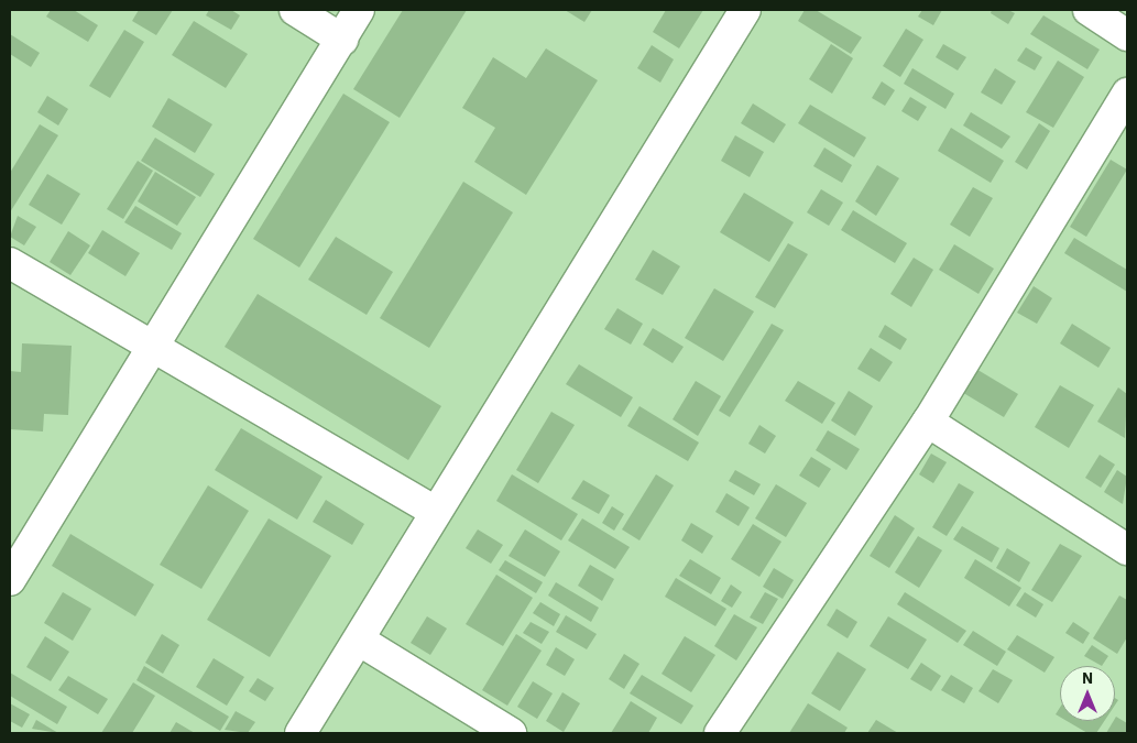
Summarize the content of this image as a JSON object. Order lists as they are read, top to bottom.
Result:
{
  "north": "top"
}
